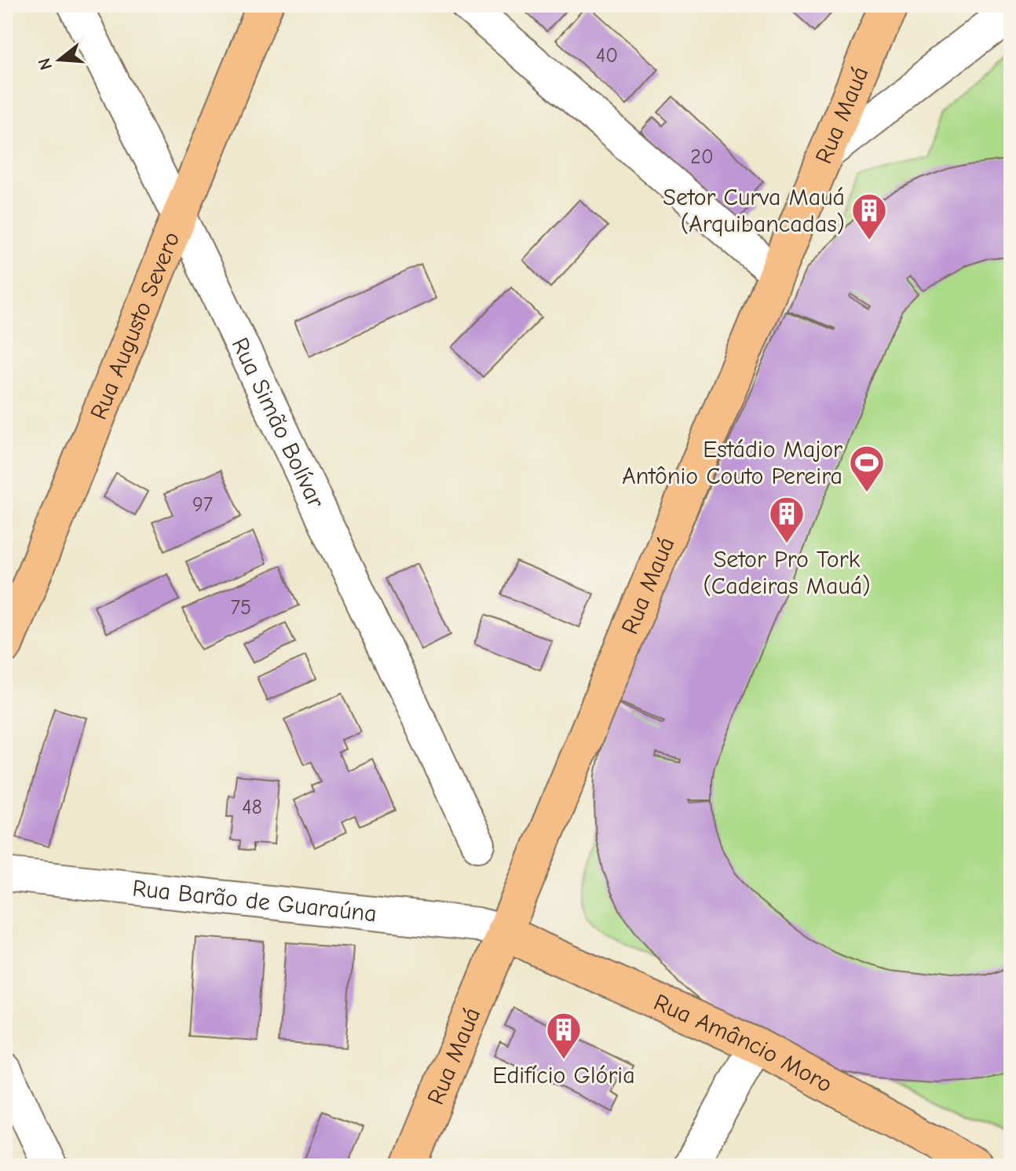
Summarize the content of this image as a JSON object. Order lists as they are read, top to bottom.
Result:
{
  "streets": {
    "main road": ["Rua Mauá", "Rua Augusto Severo", "Rua Amâncio Moro"],
    "street": ["Rua Simão Bolívar", "Rua Barão de Guaraúna"]
  },
  "crossings": [
    ["Rua Mauá", "Rua Barão de Guaraúna"],
    ["Rua Mauá", "Rua Amâncio Moro"],
    ["Rua Augusto Severo", "Rua Simão Bolívar"],
    ["Rua Barão de Guaraúna", "Rua Amâncio Moro"]
  ],
  "places": {
    "building": ["Setor Curva Mauá (Arquibancadas)", "Setor Pro Tork (Cadeiras Mauá)", "Edifício Glória"],
    "sports": ["Estádio Major Antônio Couto Pereira"]
  },
  "house_numbers": [
    "40",
    "20",
    "97",
    "75",
    "48"
  ],
  "north": "left"
}
